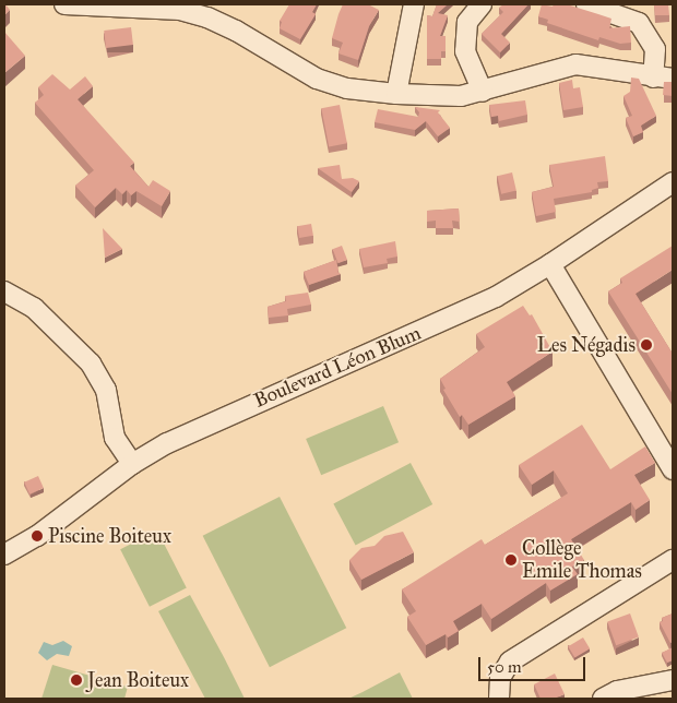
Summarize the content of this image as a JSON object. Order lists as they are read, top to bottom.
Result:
{
  "streets": {
    "street": ["Boulevard Léon Blum"]
  },
  "places": [
    "Les Négadis",
    "Piscine Boiteux",
    "Collège Emile Thomas",
    "Jean Boiteux"
  ],
  "scale_bar": "50 m"
}
